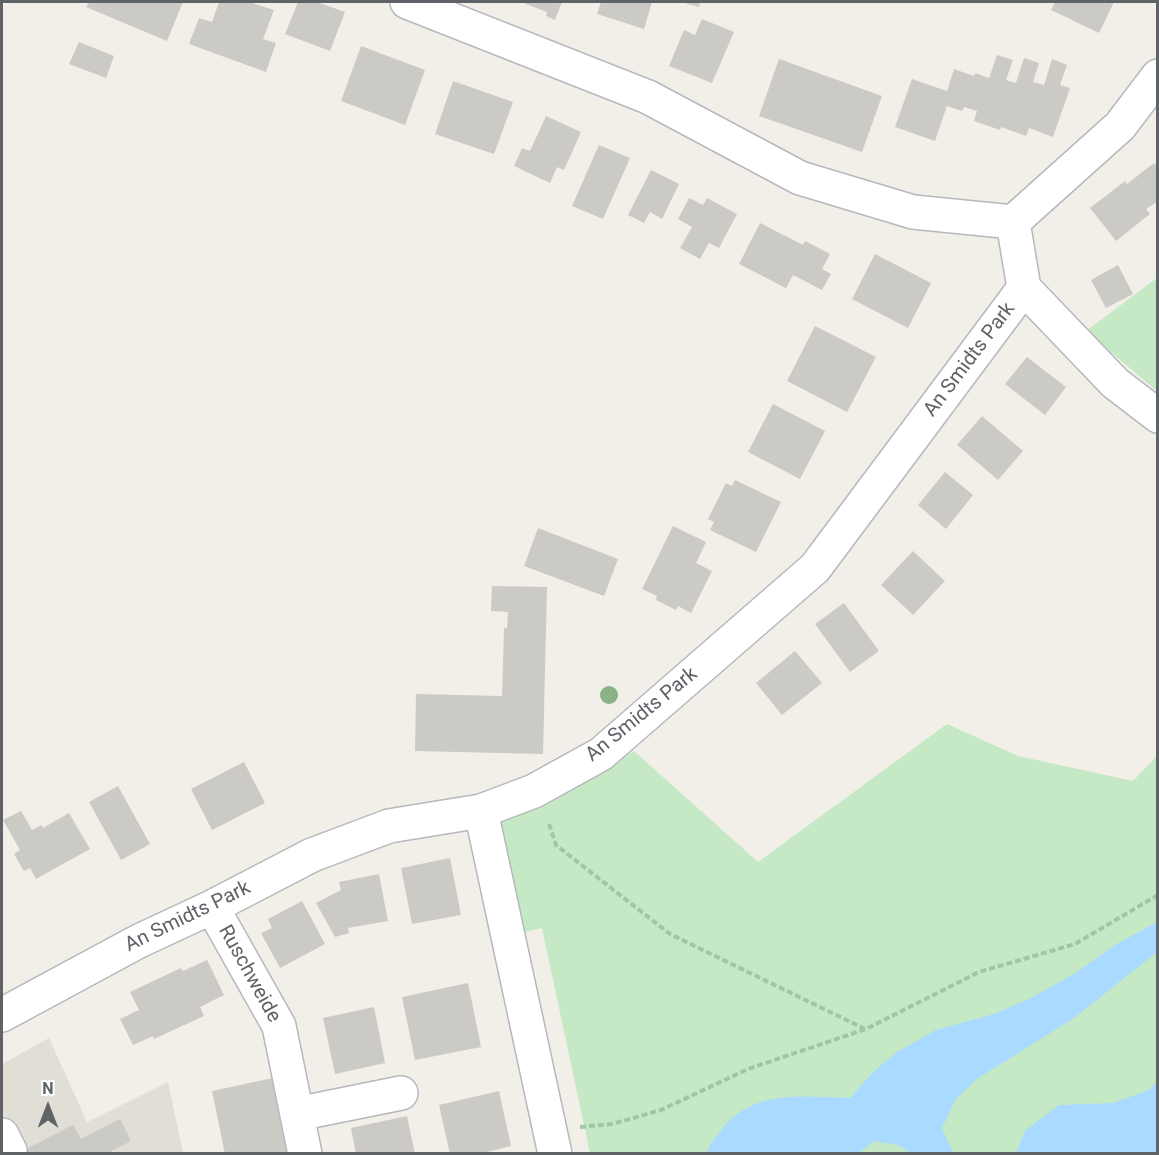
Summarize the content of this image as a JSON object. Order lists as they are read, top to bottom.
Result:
{
  "streets": {
    "street": ["An Smidts Park", "Ruschweide"]
  },
  "crossings": [
    ["An Smidts Park", "Ruschweide"]
  ],
  "north": "top"
}
